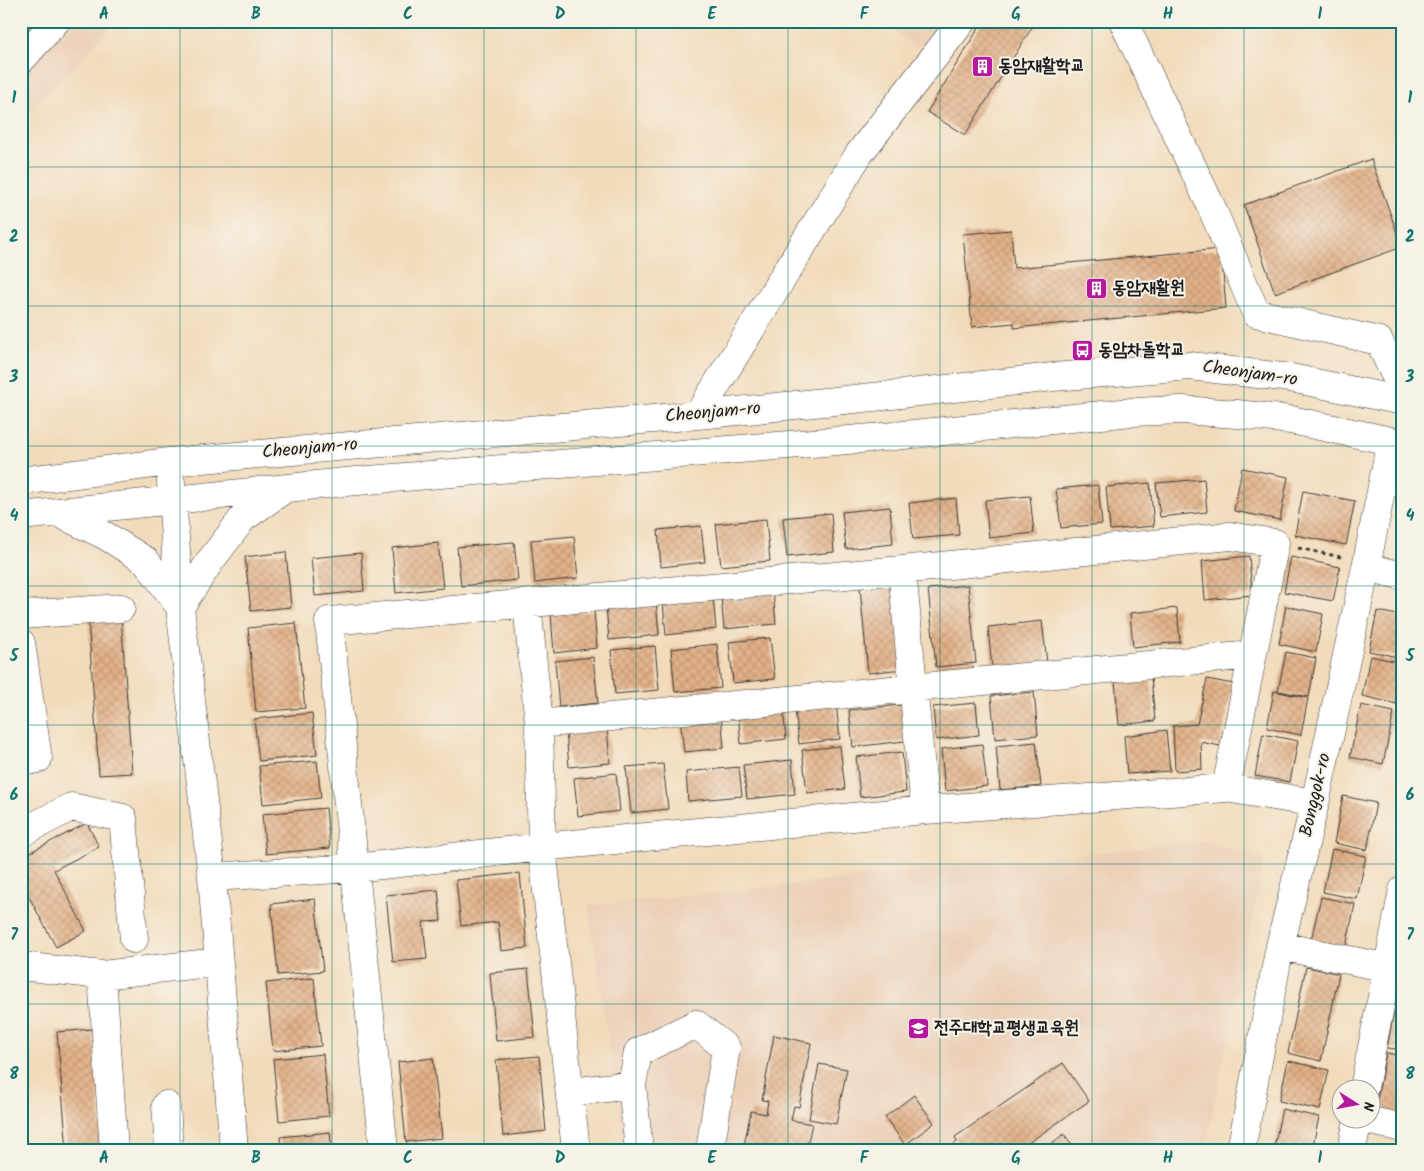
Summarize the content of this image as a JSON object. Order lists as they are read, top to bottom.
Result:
{
  "streets": {
    "street": ["Cheonjam-ro", "Bonggok-ro"]
  },
  "crossings": [
    ["Cheonjam-ro", "Bonggok-ro"]
  ],
  "places": {
    "building": ["동암재활학교", "동암재활원"],
    "bus stop": ["동암차돌학교"],
    "school or university": ["전주대학교평생교육원"]
  },
  "north": "right",
  "grid": {
    "columns": [
      "A",
      "B",
      "C",
      "D",
      "E",
      "F",
      "G",
      "H",
      "I"
    ],
    "rows": [
      "1",
      "2",
      "3",
      "4",
      "5",
      "6",
      "7",
      "8"
    ]
  }
}
